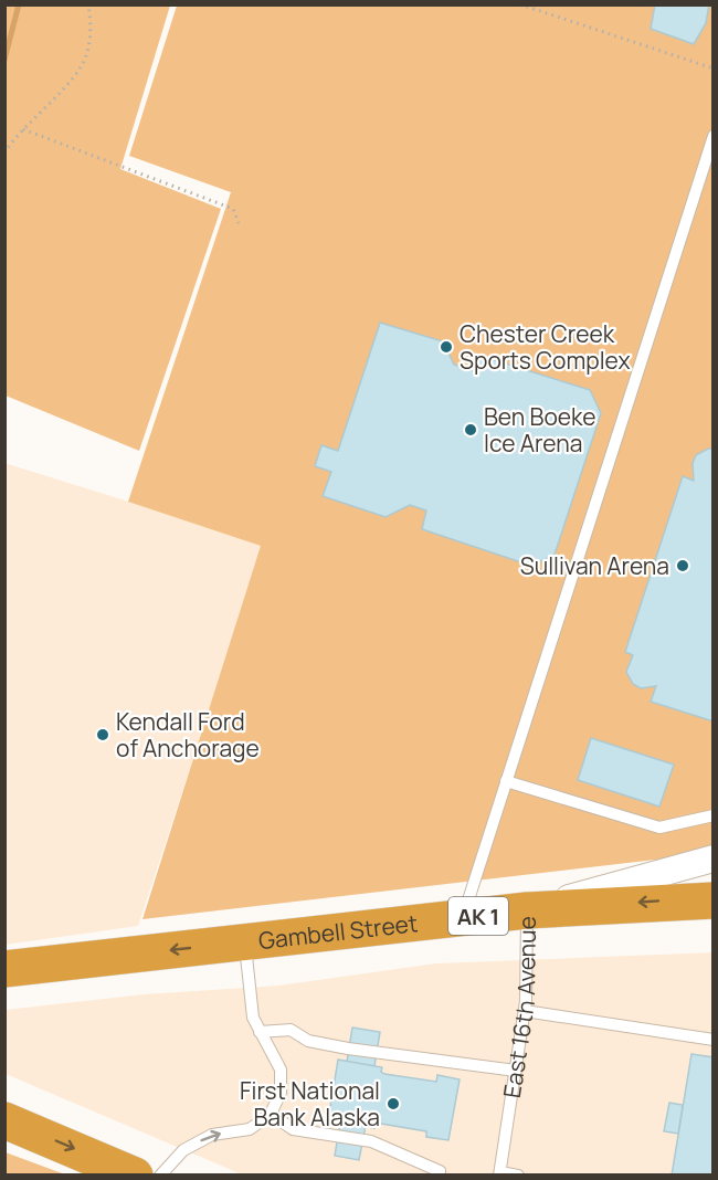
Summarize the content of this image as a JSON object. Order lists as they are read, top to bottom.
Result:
{
  "streets": {
    "highway": ["AK 1", "Gambell Street"],
    "street": ["East 16th Avenue"]
  },
  "crossings": [
    ["Gambell Street", "East 16th Avenue"]
  ],
  "one_way": ["Gambell Street"],
  "places": [
    "Chester Creek Sports Complex",
    "Ben Boeke Ice Arena",
    "Sullivan Arena",
    "Kendall Ford of Anchorage",
    "First National Bank Alaska"
  ]
}
